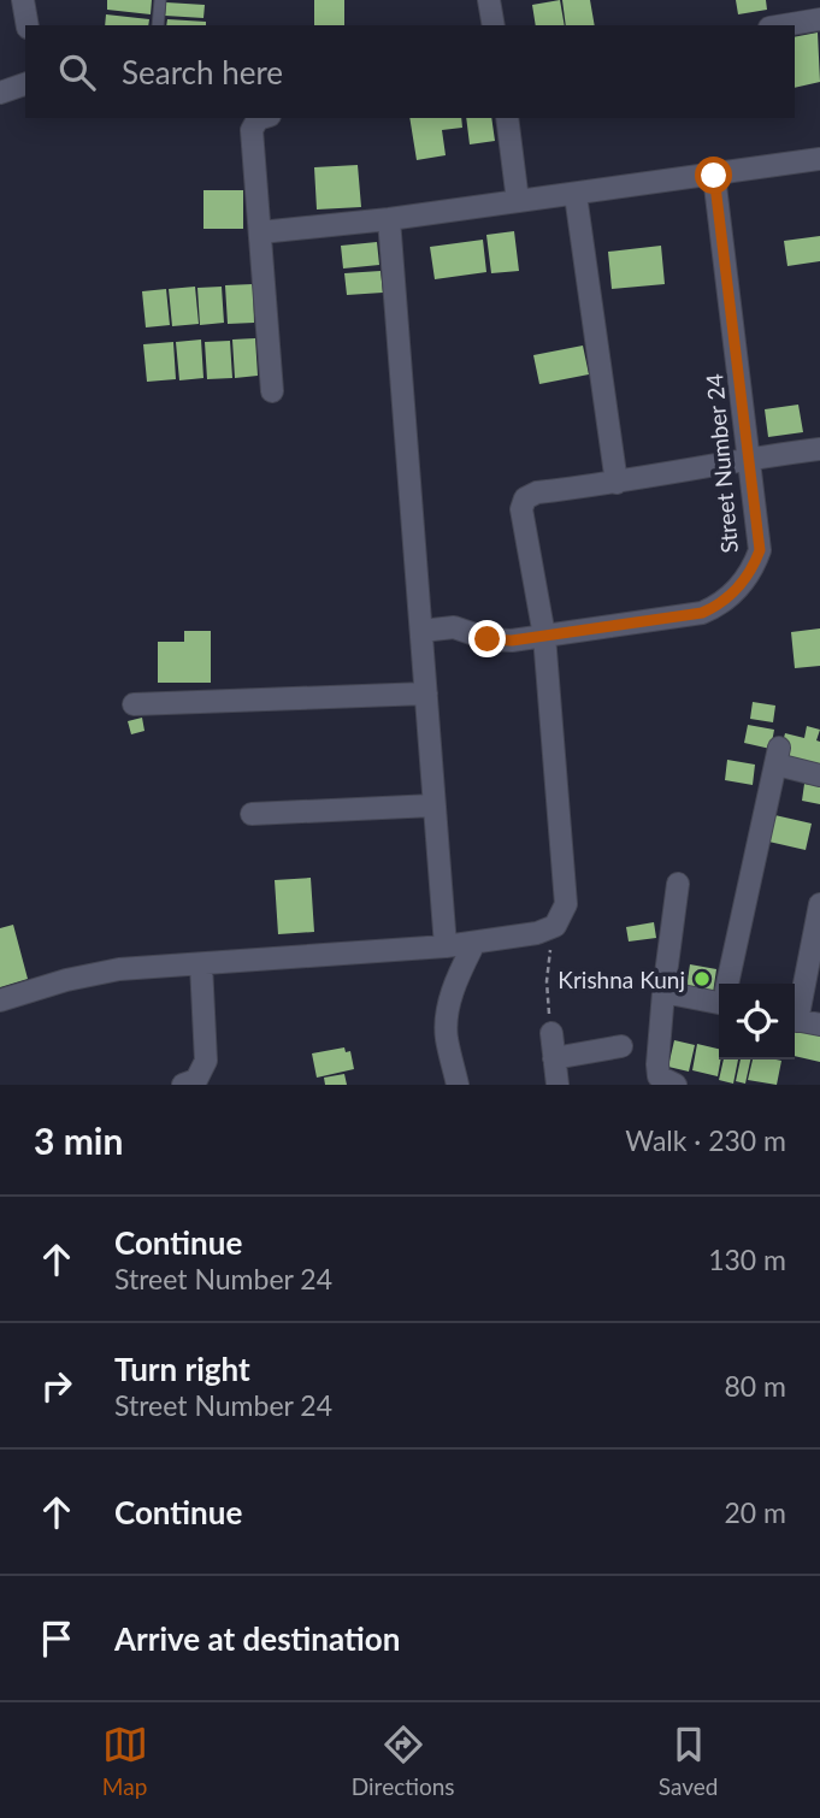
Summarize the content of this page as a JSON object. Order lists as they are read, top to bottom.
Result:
{
  "streets": {
    "street": ["Street Number 24"]
  },
  "places": ["Krishna Kunj"],
  "page": {
    "search": "Search here",
    "heading": ["3 min", "Walk · 230 m"],
    "list": [
      ["Continue", "Street Number 24", "130 m"],
      ["Turn right", "Street Number 24", "80 m"],
      ["Continue", "20 m"],
      "Arrive at destination"
    ],
    "nav": ["Map", "Directions", "Saved"]
  }
}
